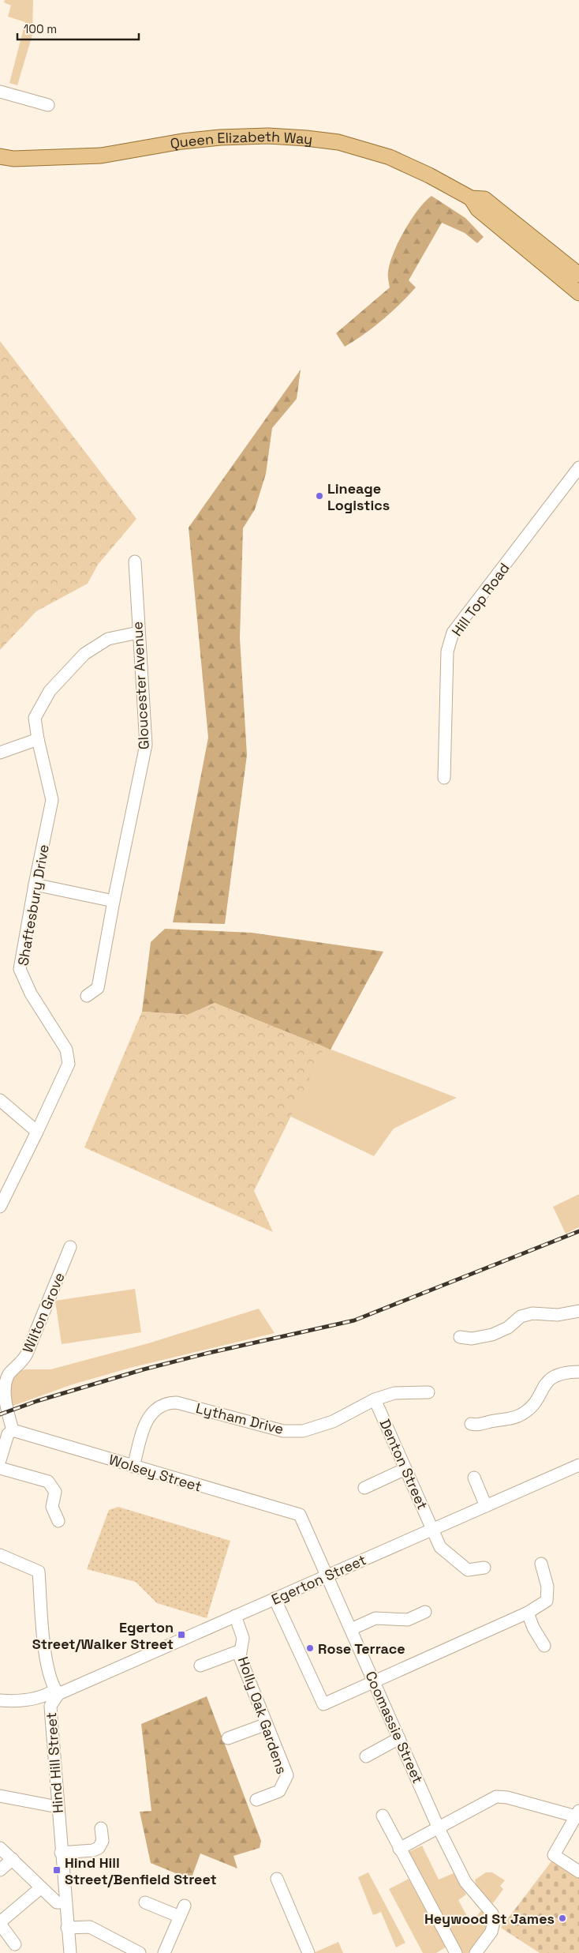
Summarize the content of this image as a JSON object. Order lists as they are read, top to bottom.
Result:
{
  "streets": {
    "main road": ["Queen Elizabeth Way"],
    "street": [
      "Hill Top Road",
      "Gloucester Avenue",
      "Shaftesbury Drive",
      "Wilton Grove",
      "Lytham Drive",
      "Denton Street",
      "Wolsey Street",
      "Egerton Street",
      "Holly Oak Gardens",
      "Coomassie Street",
      "Hind Hill Street"
    ]
  },
  "crossings": [
    ["Gloucester Avenue", "Shaftesbury Drive"],
    ["Wilton Grove", "Wolsey Street"],
    ["Lytham Drive", "Denton Street"],
    ["Lytham Drive", "Wolsey Street"],
    ["Denton Street", "Egerton Street"],
    ["Wolsey Street", "Coomassie Street"],
    ["Egerton Street", "Holly Oak Gardens"],
    ["Egerton Street", "Coomassie Street"],
    ["Egerton Street", "Hind Hill Street"]
  ],
  "places": {
    "other": ["Lineage Logistics", "Rose Terrace", "Heywood St James"],
    "transit": ["Egerton Street/Walker Street", "Hind Hill Street/Benfield Street"]
  },
  "scale_bar": "100 m"
}
